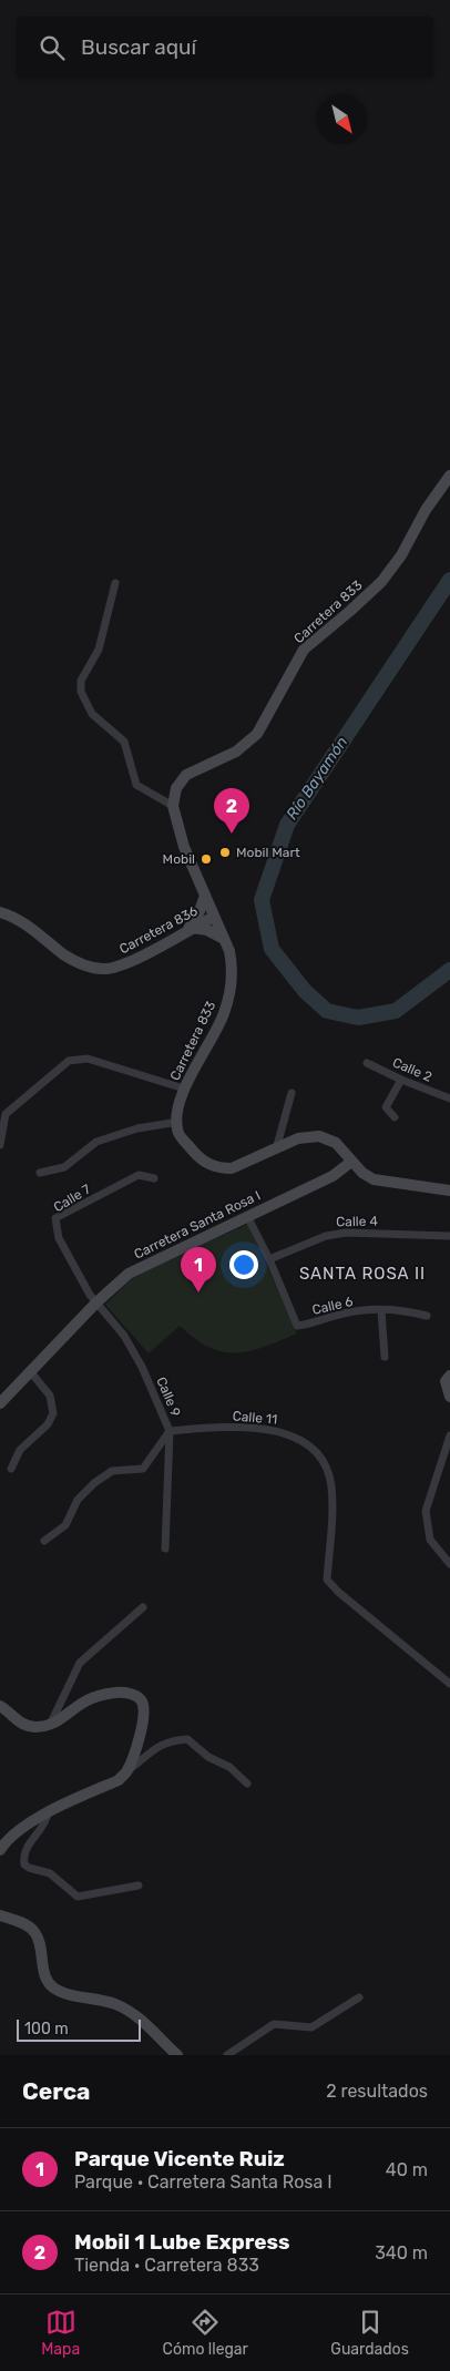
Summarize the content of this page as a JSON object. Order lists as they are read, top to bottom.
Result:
{
  "streets": {
    "street": [
      "Carretera 833",
      "Carretera 836",
      "Calle 2",
      "Calle 7",
      "Calle 4",
      "Carretera Santa Rosa I",
      "Calle 6",
      "Calle 9",
      "Calle 11"
    ]
  },
  "crossings": [
    ["Carretera 833", "Carretera 836"],
    ["Calle 7", "Carretera Santa Rosa I"],
    ["Calle 7", "Calle 9"],
    ["Calle 4", "Calle 6"],
    ["Carretera Santa Rosa I", "Calle 6"],
    ["Carretera Santa Rosa I", "Calle 9"],
    ["Calle 9", "Calle 11"]
  ],
  "districts": ["SANTA ROSA II"],
  "water": ["Río Bayamón"],
  "places": ["Mobil Mart", "Mobil"],
  "scale_bar": "100 m",
  "north": "bottom right",
  "page": {
    "search": "Buscar aquí",
    "pins": ["2", "1"],
    "scale": "100 m",
    "heading": ["Cerca", "2 resultados"],
    "list": [
      {
        "mark": "1",
        "name": "Parque Vicente Ruiz",
        "note": "Parque · Carretera Santa Rosa I",
        "value": "40 m"
      },
      {
        "mark": "2",
        "name": "Mobil 1 Lube Express",
        "note": "Tienda · Carretera 833",
        "value": "340 m"
      }
    ],
    "nav": ["Mapa", "Cómo llegar", "Guardados"]
  }
}
